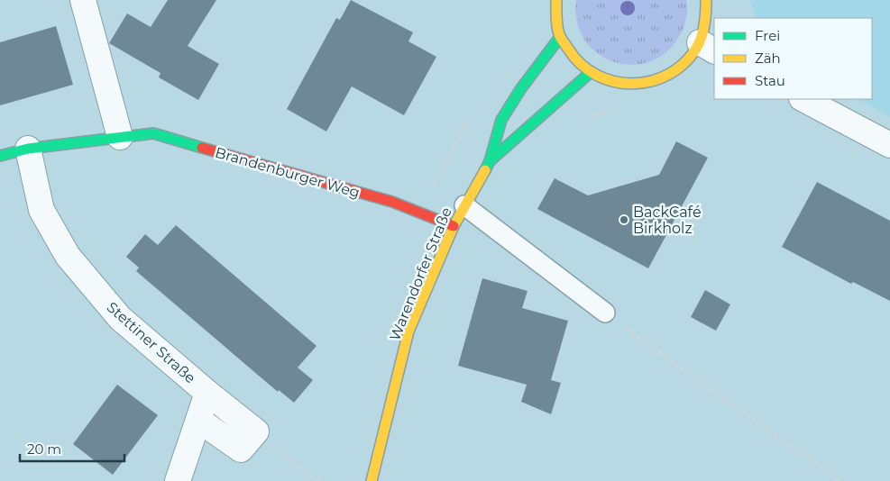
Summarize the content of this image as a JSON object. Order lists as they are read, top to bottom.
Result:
{
  "streets": {
    "main road": ["Brandenburger Weg", "Warendorfer Straße"],
    "street": ["Stettiner Straße"]
  },
  "crossings": [
    ["Brandenburger Weg", "Warendorfer Straße"],
    ["Brandenburger Weg", "Stettiner Straße"]
  ],
  "places": ["BackCafé Birkholz"],
  "legend": ["Frei", "Zäh", "Stau"],
  "scale_bar": "20 m"
}
